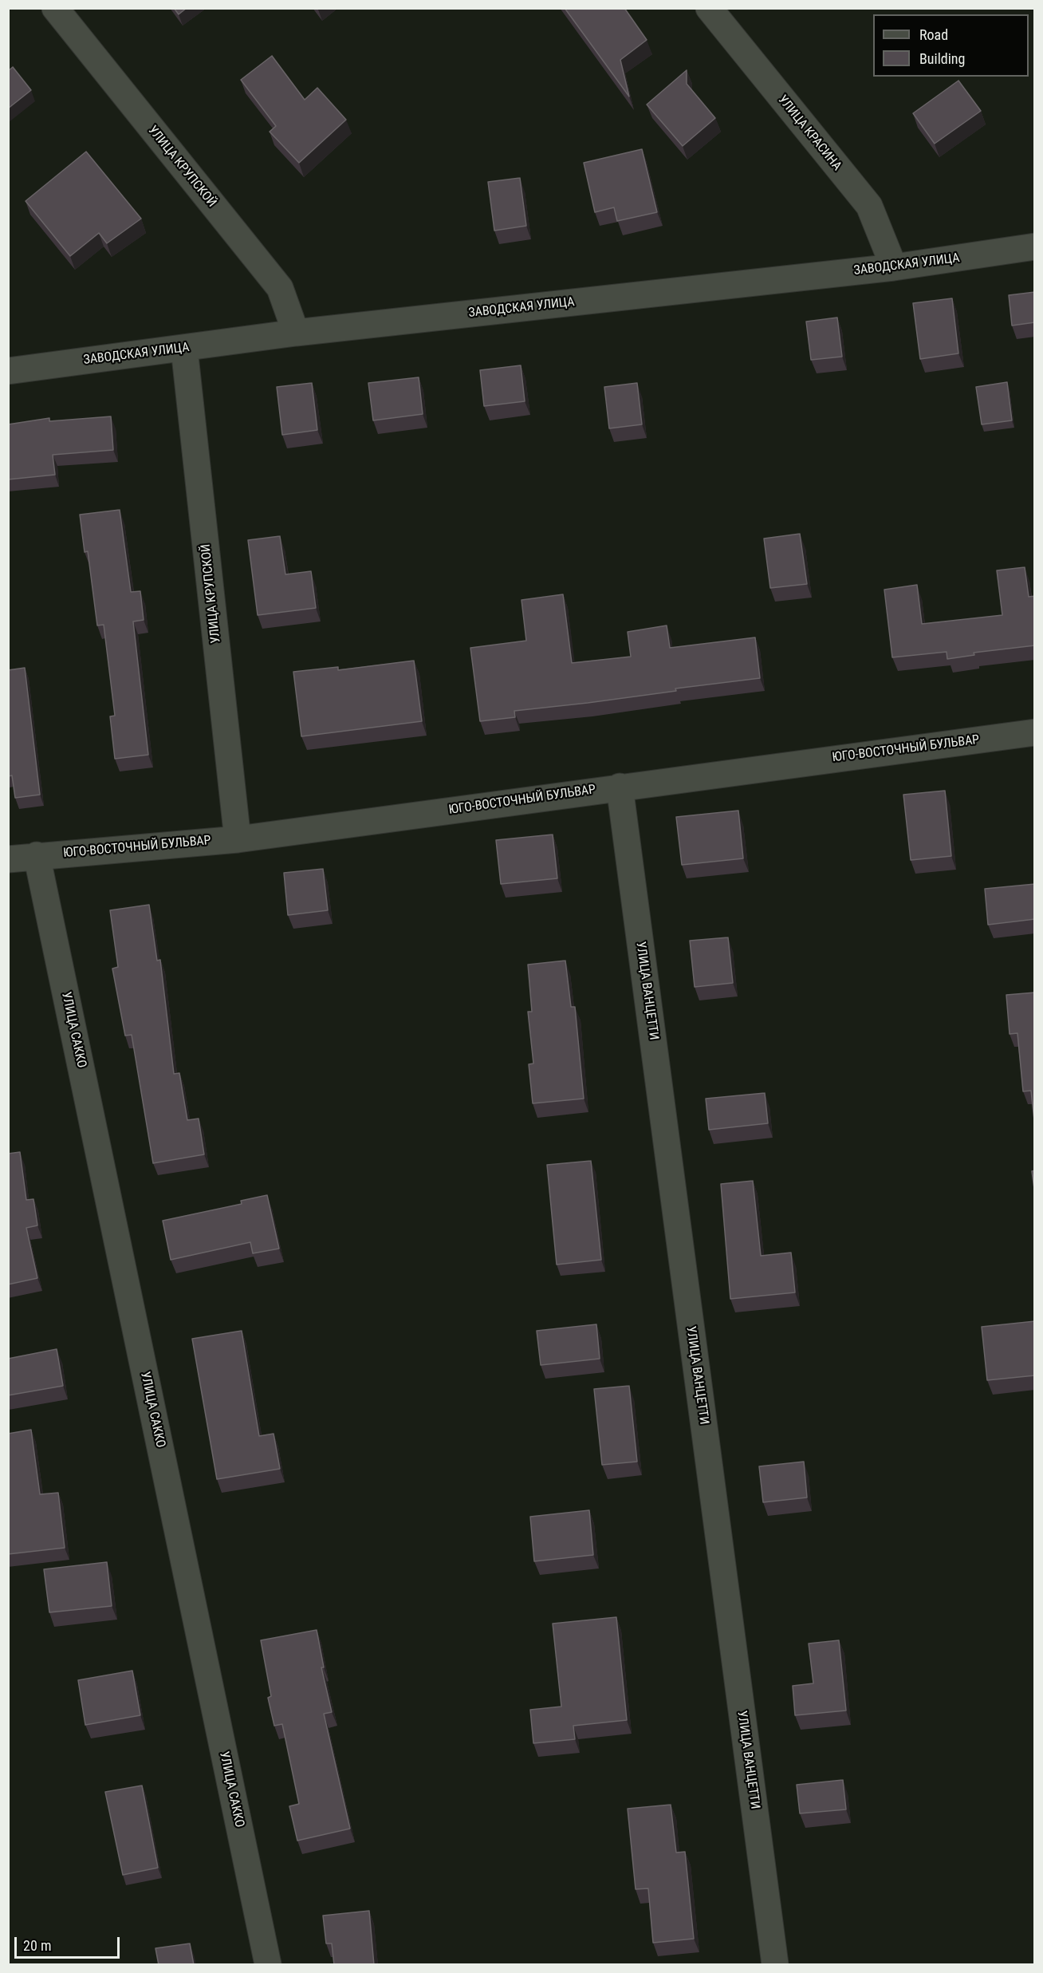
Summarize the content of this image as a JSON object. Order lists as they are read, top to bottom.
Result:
{
  "streets": {
    "street": [
      "УЛИЦА КРАСИНА",
      "УЛИЦА КРУПСКОЙ",
      "ЗАВОДСКАЯ УЛИЦА",
      "ЮГО-ВОСТОЧНЫЙ БУЛЬВАР",
      "УЛИЦА ВАНЦЕТТИ",
      "УЛИЦА САККО"
    ]
  },
  "crossings": [
    ["УЛИЦА КРАСИНА", "ЗАВОДСКАЯ УЛИЦА"],
    ["УЛИЦА КРУПСКОЙ", "ЗАВОДСКАЯ УЛИЦА"],
    ["УЛИЦА КРУПСКОЙ", "ЮГО-ВОСТОЧНЫЙ БУЛЬВАР"],
    ["ЮГО-ВОСТОЧНЫЙ БУЛЬВАР", "УЛИЦА ВАНЦЕТТИ"],
    ["ЮГО-ВОСТОЧНЫЙ БУЛЬВАР", "УЛИЦА САККО"]
  ],
  "legend": ["Road", "Building"],
  "scale_bar": "20 m"
}
